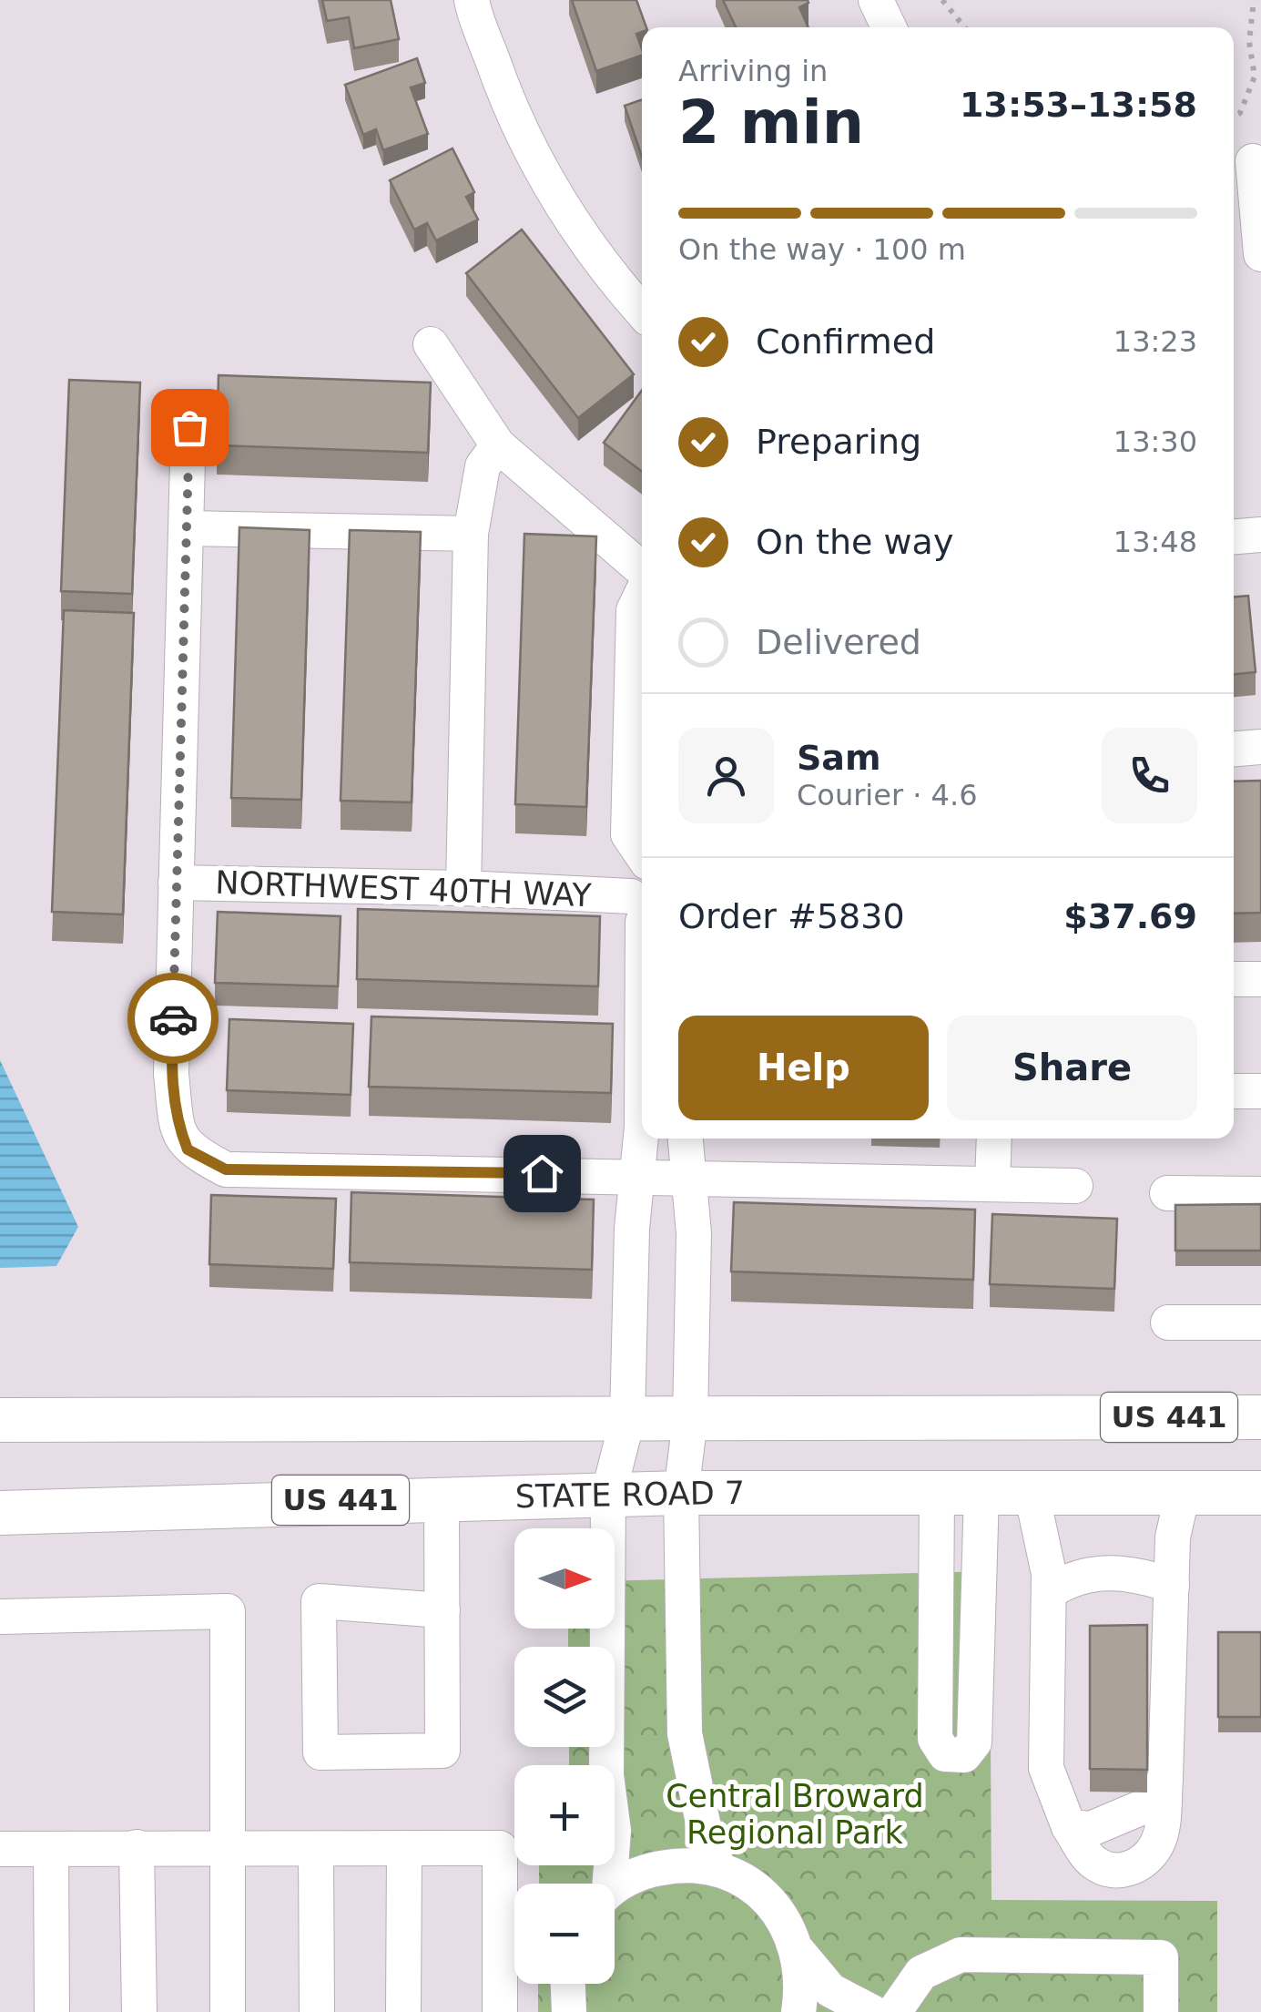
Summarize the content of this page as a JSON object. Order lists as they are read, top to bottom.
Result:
{
  "streets": {
    "main road": ["US 441", "STATE ROAD 7"],
    "street": ["NORTHWEST 40TH WAY"]
  },
  "parks": ["Central Broward Regional Park"],
  "north": "right",
  "page": {
    "heading": ["2 min", "Arriving in", "13:53–13:58"],
    "panel": [
      "Sam",
      "Courier · 4.6",
      "Order #5830",
      "$37.69"
    ],
    "bar": "On the way · 100 m",
    "list": [
      ["Confirmed", "13:23"],
      ["Preparing", "13:30"],
      ["On the way", "13:48"],
      "Delivered"
    ],
    "buttons": ["Help", "Share"],
    "map_buttons": ["+", "−"]
  }
}
